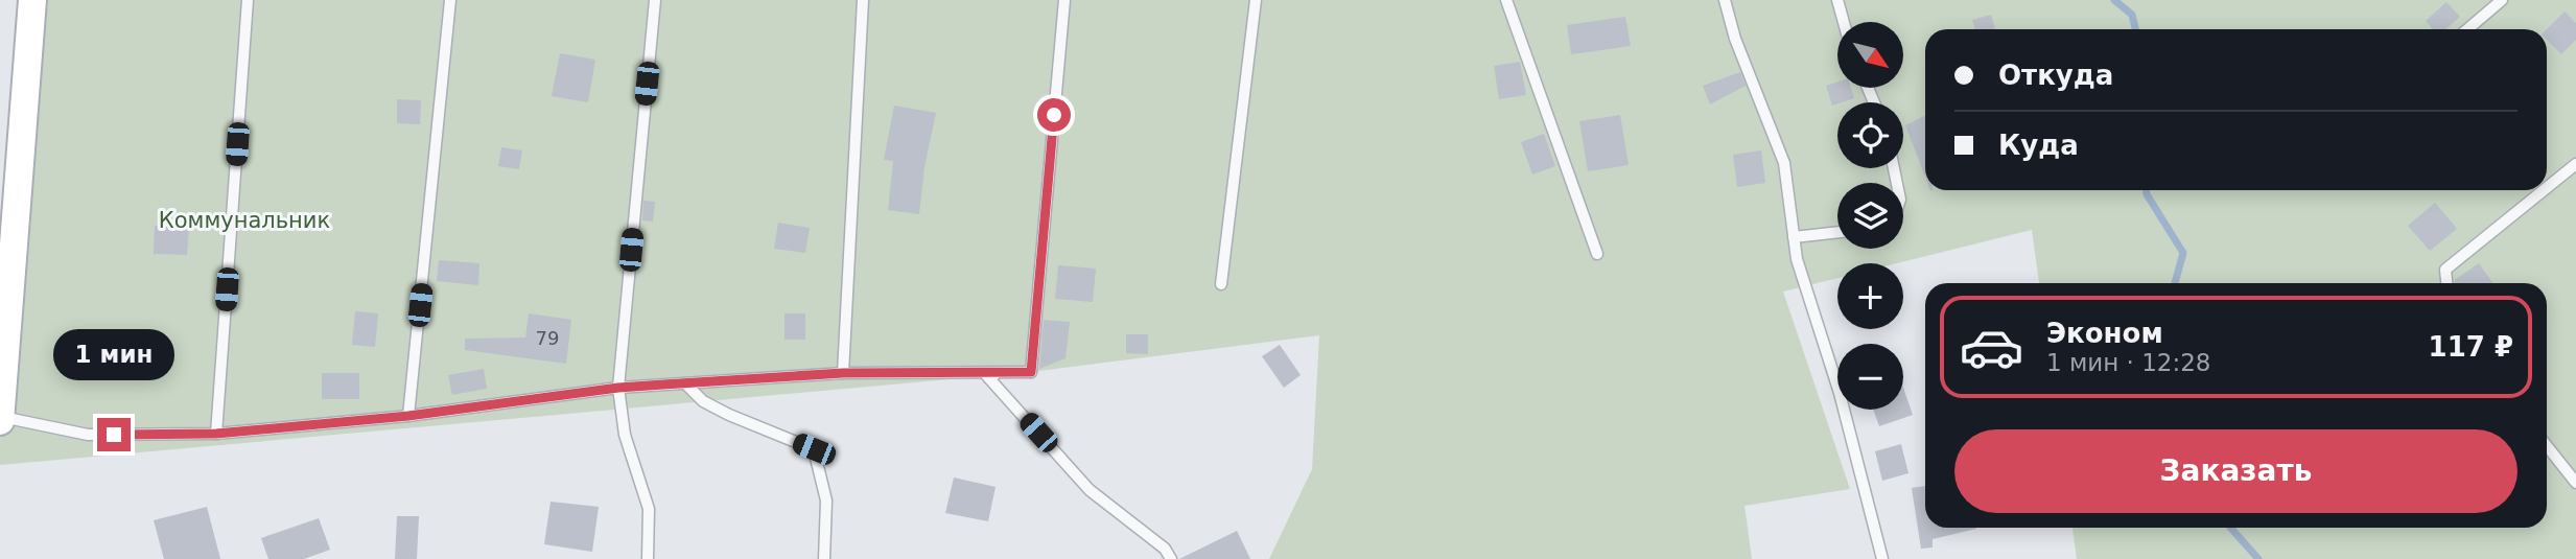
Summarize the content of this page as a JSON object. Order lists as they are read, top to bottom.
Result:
{
  "parks": ["Коммунальник"],
  "house_numbers": ["79"],
  "north": "bottom right",
  "page": {
    "map_buttons": ["+", "−"],
    "banner": ["Откуда", "Куда"],
    "list": [
      {
        "name": "Эконом",
        "note": "1 мин · 12:28",
        "value": "117 ₽"
      }
    ],
    "bubble": "1 мин",
    "buttons": "Заказать"
  }
}
